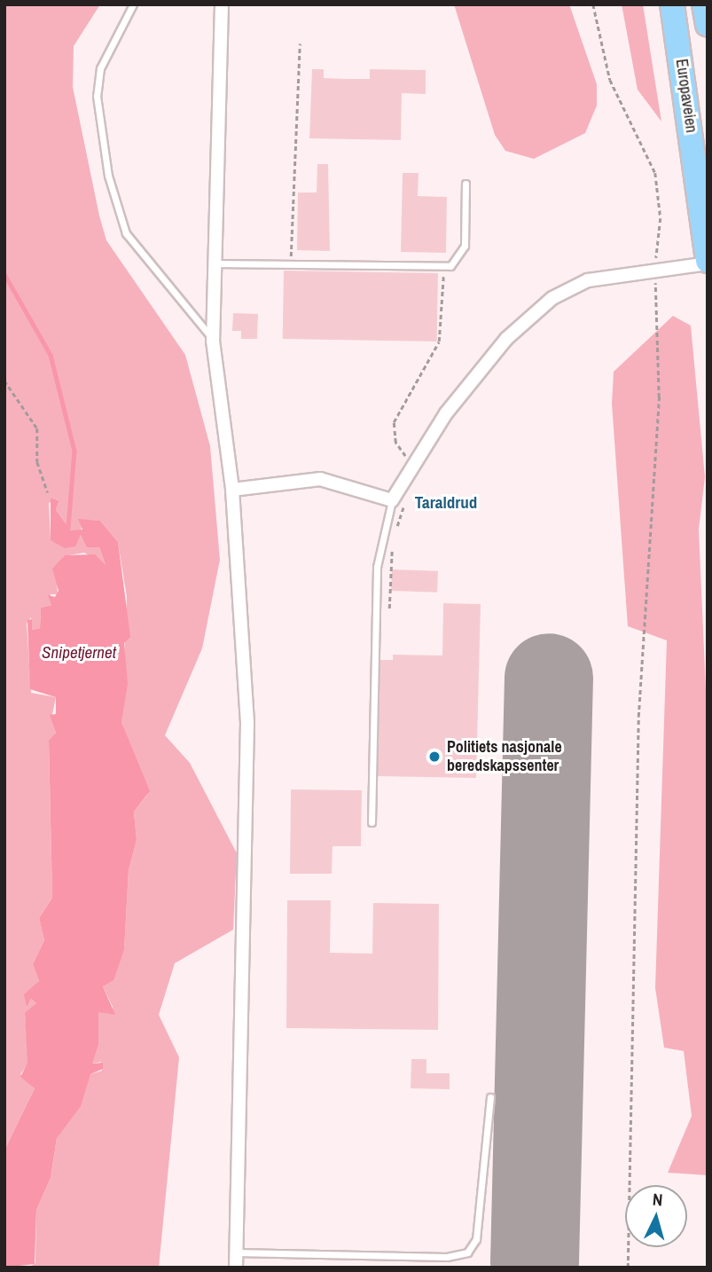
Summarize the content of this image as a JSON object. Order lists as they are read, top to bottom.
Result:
{
  "streets": {
    "highway": ["Europaveien"]
  },
  "districts": ["Taraldrud"],
  "water": ["Snipetjernet"],
  "places": ["Politiets nasjonale beredskapssenter"],
  "north": "top"
}
